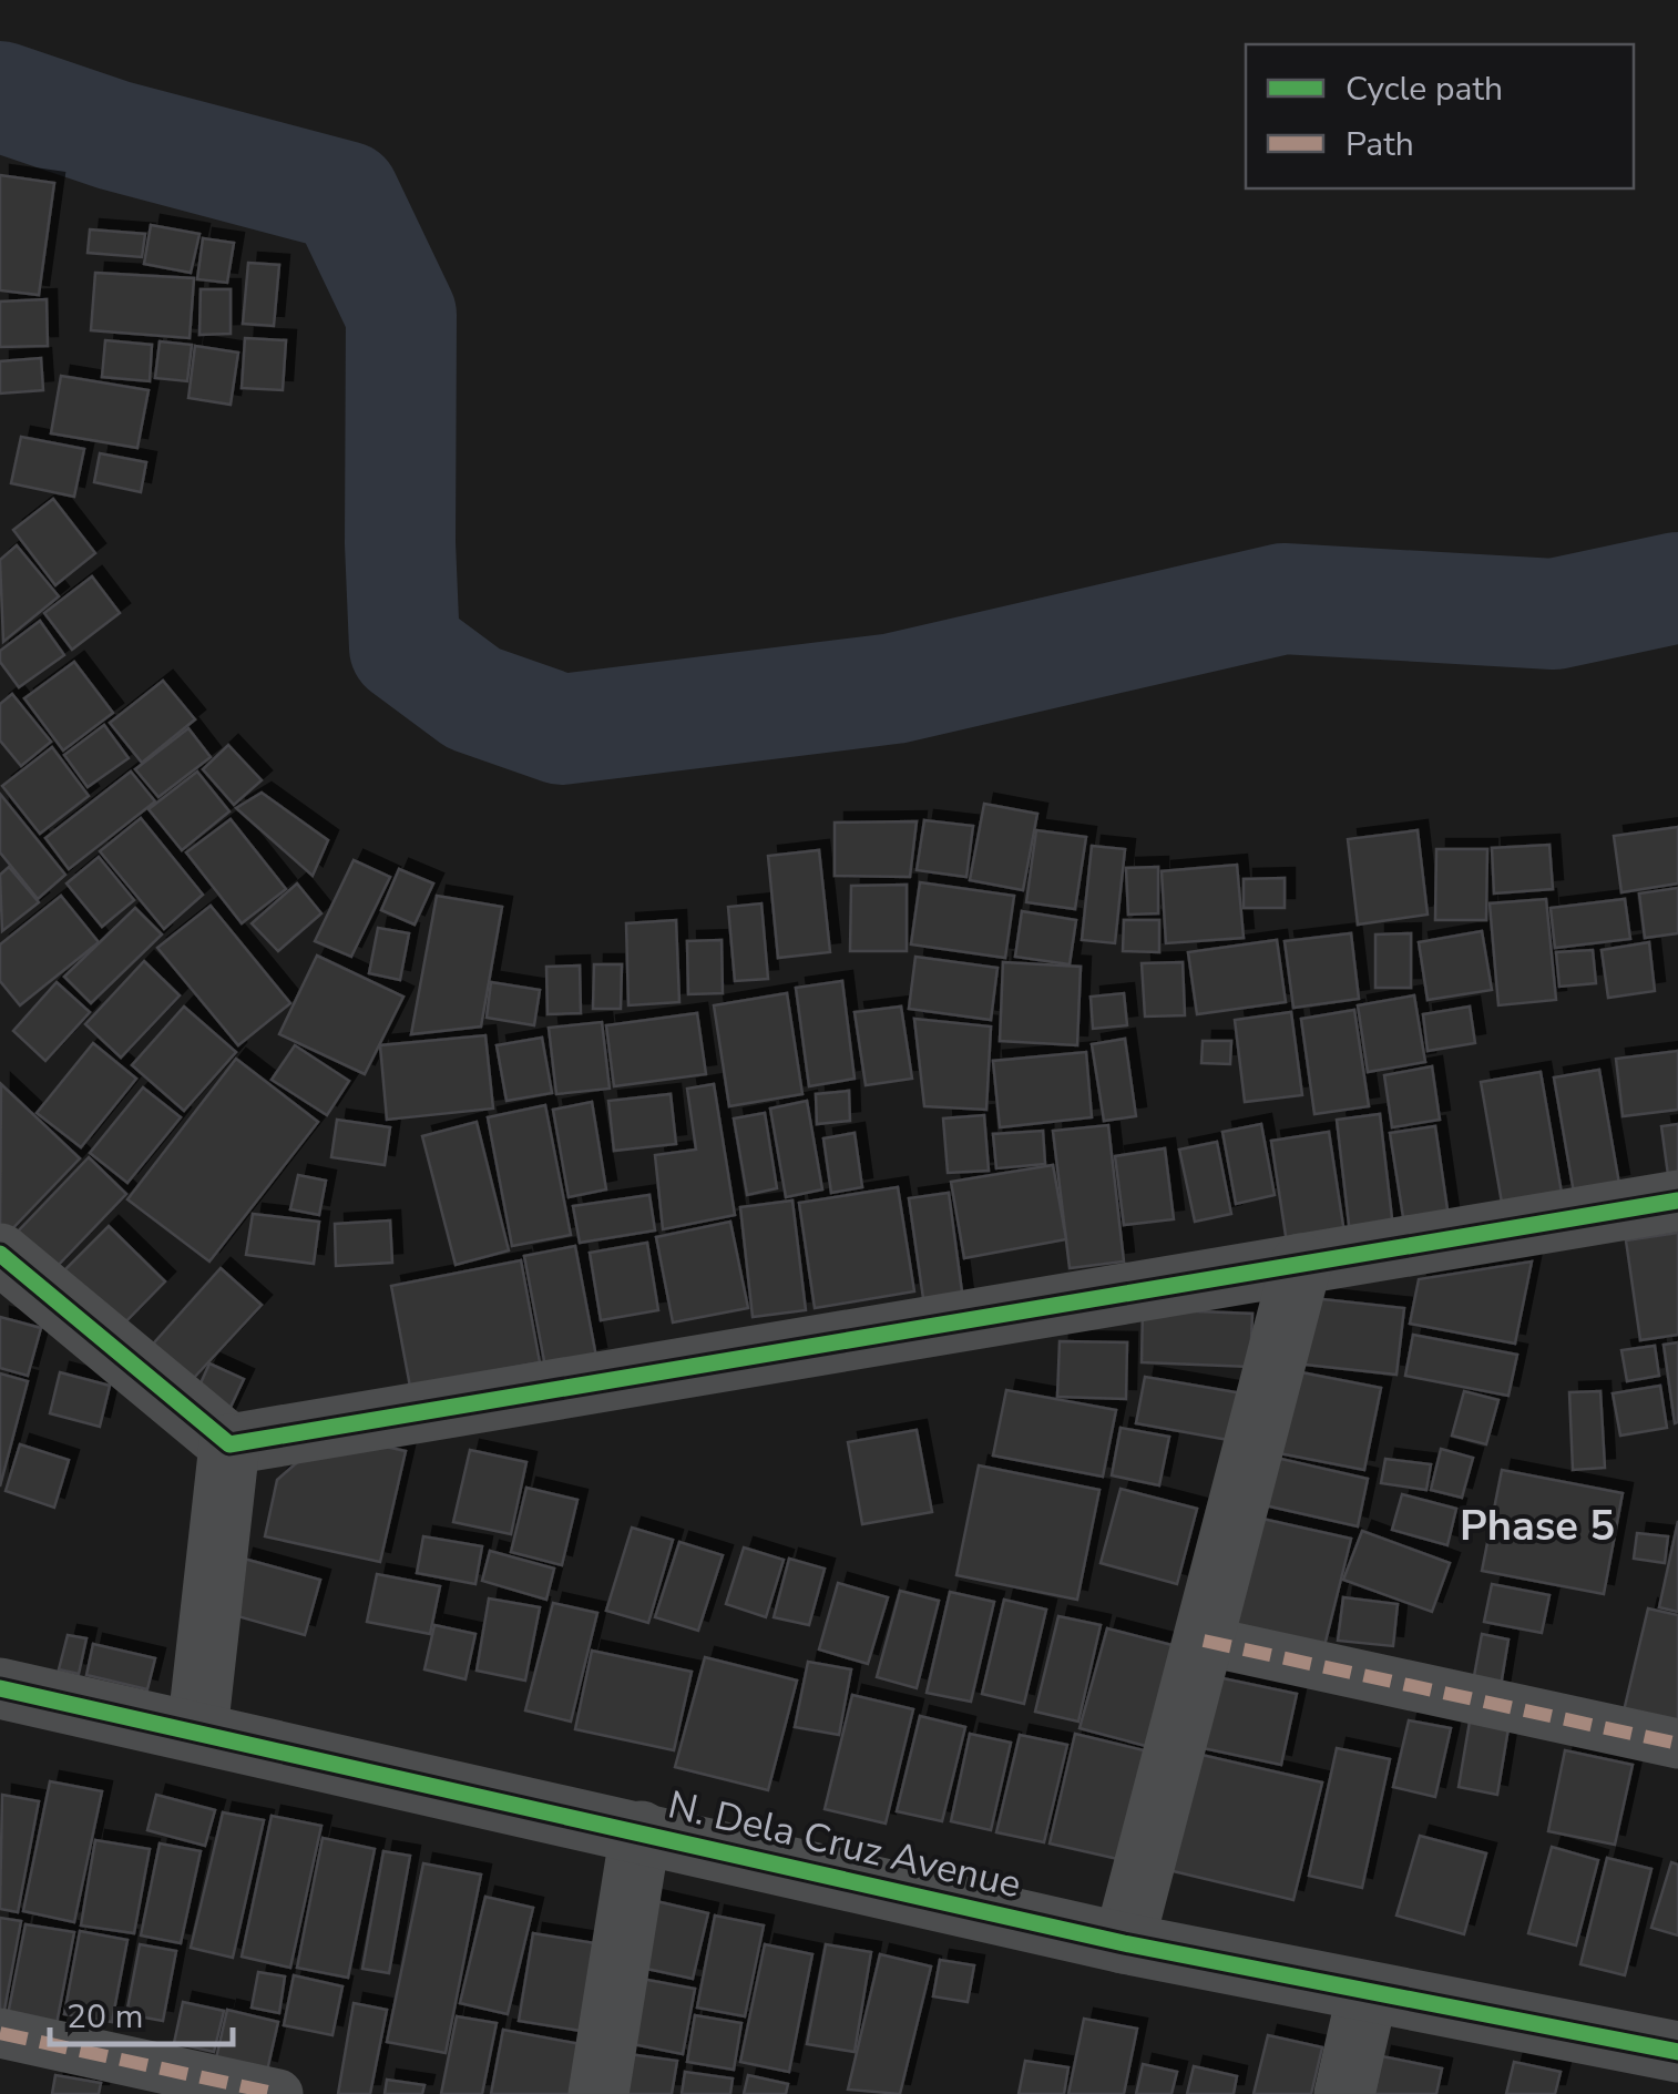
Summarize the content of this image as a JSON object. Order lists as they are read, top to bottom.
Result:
{
  "streets": {
    "street": ["N. Dela Cruz Avenue"]
  },
  "districts": ["Phase 5"],
  "legend": ["Cycle path", "Path"],
  "scale_bar": "20 m"
}
